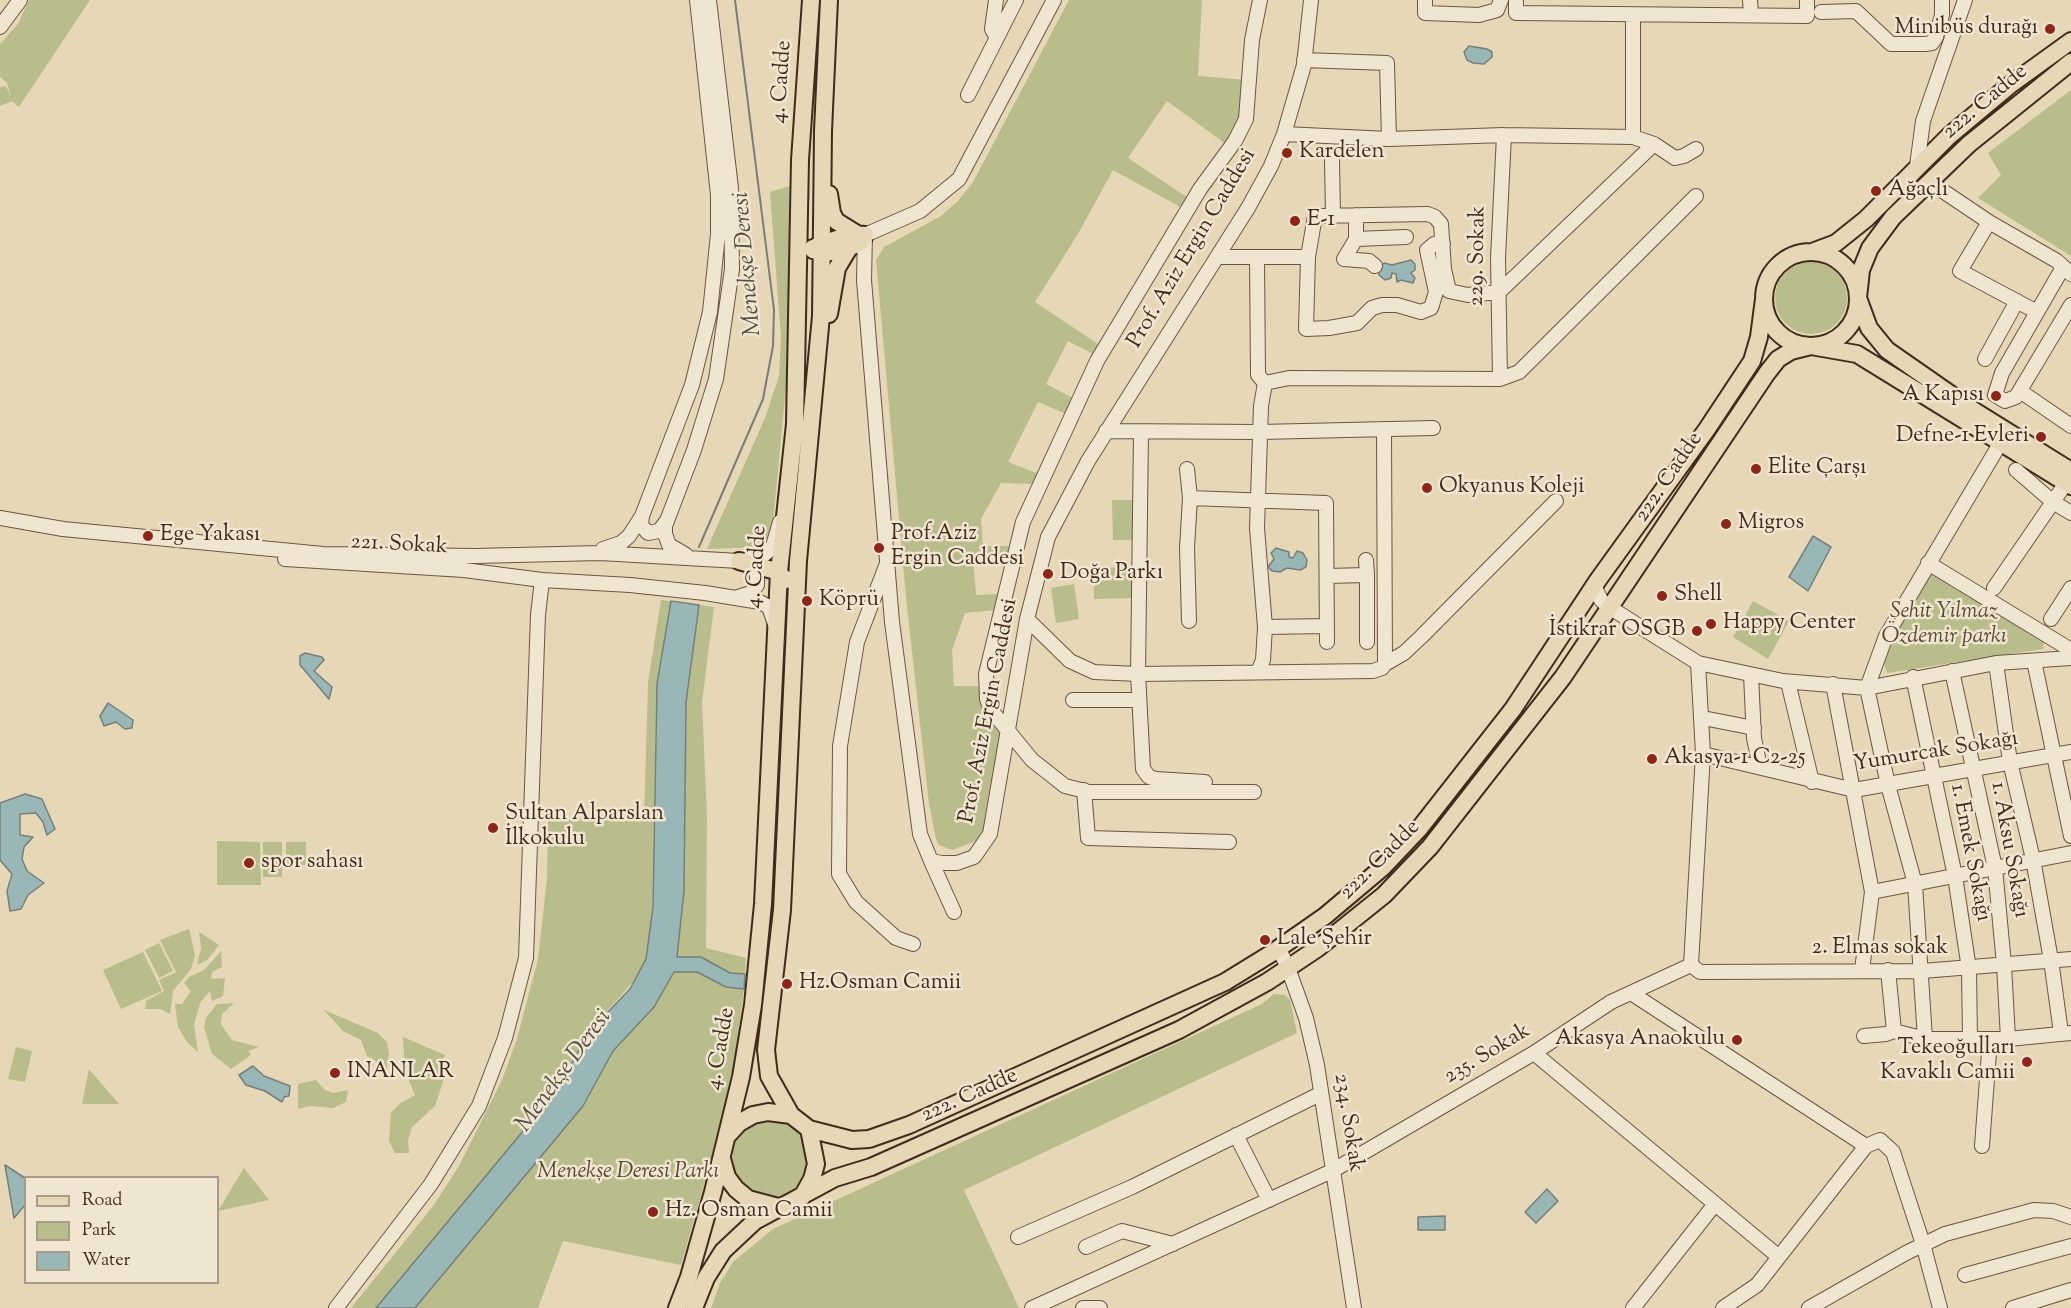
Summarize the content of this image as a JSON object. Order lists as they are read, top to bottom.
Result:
{
  "streets": {
    "main road": ["4. Cadde", "222. Cadde"],
    "street": [
      "Prof. Aziz Ergin Caddesi",
      "229. Sokak",
      "221. Sokak",
      "Yumurcak Sokağı",
      "1. Aksu Sokağı",
      "1. Emek Sokağı",
      "2. Elmas sokak",
      "235. Sokak",
      "234. Sokak"
    ]
  },
  "crossings": [
    ["4. Cadde", "222. Cadde"],
    ["4. Cadde", "221. Sokak"],
    ["222. Cadde", "234. Sokak"],
    ["Yumurcak Sokağı", "1. Aksu Sokağı"],
    ["Yumurcak Sokağı", "1. Emek Sokağı"],
    ["1. Aksu Sokağı", "2. Elmas sokak"],
    ["1. Emek Sokağı", "2. Elmas sokak"],
    ["2. Elmas sokak", "235. Sokak"],
    ["235. Sokak", "234. Sokak"]
  ],
  "water": ["Menekşe Deresi"],
  "parks": ["Şehit Yılmaz Özdemir parkı", "Menekşe Deresi Parkı"],
  "places": [
    "Minibüs durağı",
    "Kardelen",
    "Ağaçlı",
    "E-1",
    "A Kapısı",
    "Defne-1 Evleri",
    "Elite Çarşı",
    "Okyanus Koleji",
    "Migros",
    "Ege Yakası",
    "Prof.Aziz Ergin Caddesi",
    "Doğa Parkı",
    "Shell",
    "Köprü",
    "Happy Center",
    "İstikrar OSGB",
    "Akasya-1 C2-25",
    "Sultan Alparslan İlkokulu",
    "spor sahası",
    "Lale Şehir",
    "Hz.Osman Camii",
    "Akasya Anaokulu",
    "Tekeoğulları Kavaklı Camii",
    "INANLAR",
    "Hz. Osman Camii"
  ],
  "legend": ["Road", "Park", "Water"]
}
